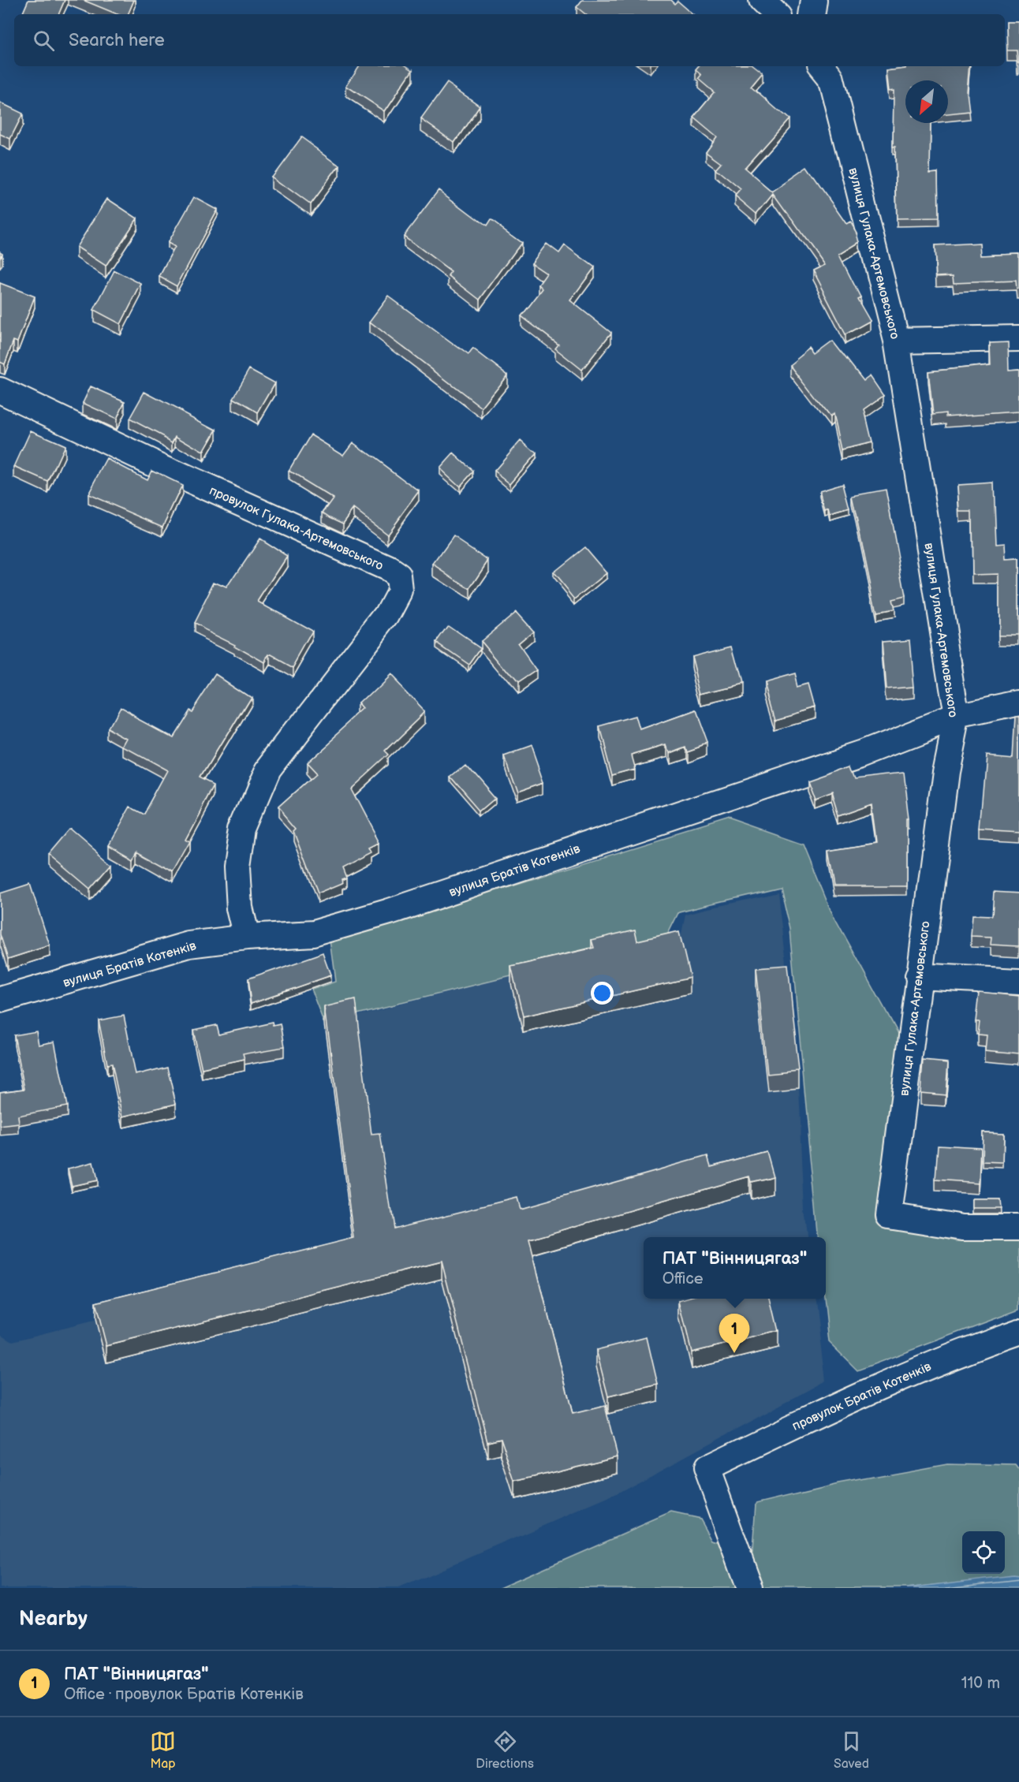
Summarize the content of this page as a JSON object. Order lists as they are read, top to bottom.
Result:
{
  "streets": {
    "street": [
      "вулиця Гулака-Артемовського",
      "провулок Гулака-Артемовського",
      "вулиця Братів Котенків",
      "провулок Братів Котенків"
    ]
  },
  "crossings": [
    ["вулиця Гулака-Артемовського", "вулиця Братів Котенків"],
    ["провулок Гулака-Артемовського", "вулиця Братів Котенків"]
  ],
  "north": "bottom left",
  "page": {
    "search": "Search here",
    "popup": ["ПАТ \"Вінницягаз\"", "Office"],
    "pins": "1",
    "heading": "Nearby",
    "list": [
      {
        "mark": "1",
        "name": "ПАТ \"Вінницягаз\"",
        "note": "Office · провулок Братів Котенків",
        "value": "110 m"
      }
    ],
    "nav": ["Map", "Directions", "Saved"]
  }
}
